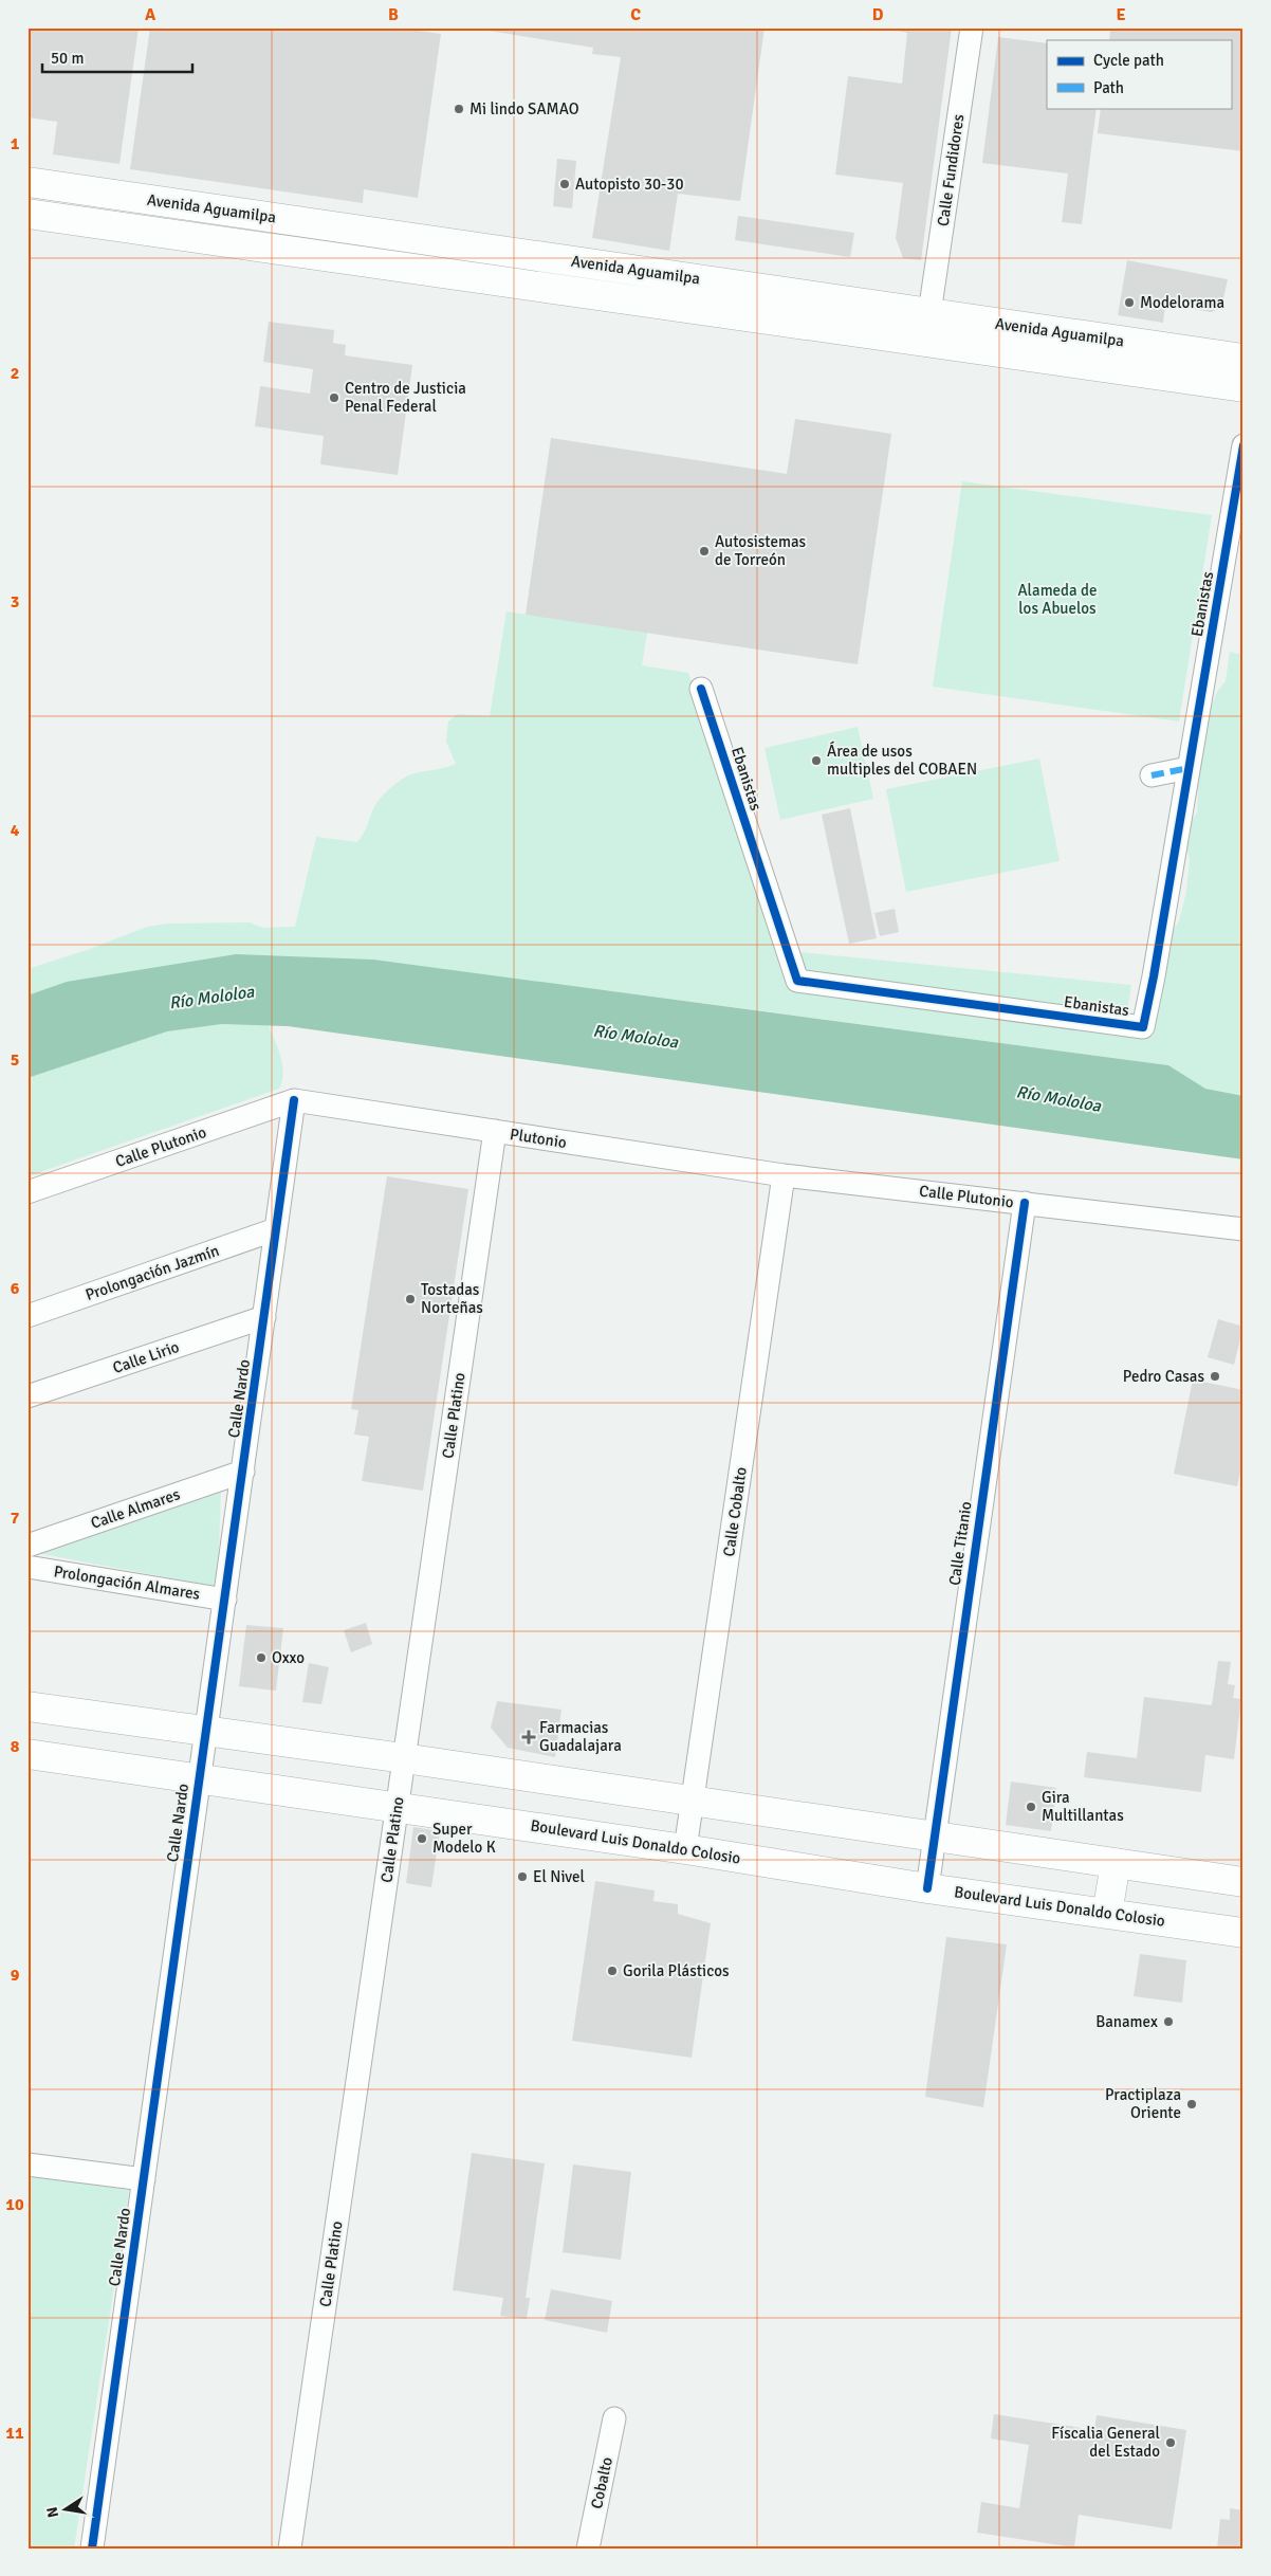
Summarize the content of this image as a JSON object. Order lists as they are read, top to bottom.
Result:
{
  "streets": {
    "main road": ["Avenida Aguamilpa", "Boulevard Luis Donaldo Colosio"],
    "street": [
      "Calle Fundidores",
      "Ebanistas",
      "Plutonio",
      "Calle Plutonio",
      "Prolongación Jazmín",
      "Calle Lirio",
      "Calle Nardo",
      "Calle Platino",
      "Calle Almares",
      "Calle Cobalto",
      "Calle Titanio",
      "Prolongación Almares",
      "Cobalto"
    ]
  },
  "crossings": [
    ["Calle Fundidores", "Avenida Aguamilpa"],
    ["Plutonio", "Calle Plutonio"],
    ["Plutonio", "Calle Nardo"],
    ["Plutonio", "Calle Platino"],
    ["Plutonio", "Calle Cobalto"],
    ["Calle Plutonio", "Calle Nardo"],
    ["Calle Plutonio", "Calle Cobalto"],
    ["Calle Plutonio", "Calle Titanio"],
    ["Prolongación Jazmín", "Calle Nardo"],
    ["Calle Lirio", "Calle Nardo"],
    ["Calle Nardo", "Calle Almares"],
    ["Calle Nardo", "Prolongación Almares"],
    ["Calle Nardo", "Boulevard Luis Donaldo Colosio"],
    ["Calle Platino", "Boulevard Luis Donaldo Colosio"],
    ["Calle Cobalto", "Boulevard Luis Donaldo Colosio"],
    ["Calle Titanio", "Boulevard Luis Donaldo Colosio"]
  ],
  "water": ["Río Mololoa"],
  "parks": ["Alameda de los Abuelos"],
  "places": {
    "other": [
      "Mi lindo SAMAO",
      "Autopisto 30-30",
      "Modelorama",
      "Centro de Justicia Penal Federal",
      "Autosistemas de Torreón",
      "Área de usos multiples del COBAEN",
      "Tostadas Norteñas",
      "Pedro Casas",
      "Oxxo",
      "Gira Multillantas",
      "Super Modelo K",
      "El Nivel",
      "Gorila Plásticos",
      "Banamex",
      "Practiplaza Oriente",
      "Físcalia General del Estado"
    ],
    "health": ["Farmacias Guadalajara"]
  },
  "legend": ["Cycle path", "Path"],
  "scale_bar": "50 m",
  "north": "left",
  "grid": {
    "columns": [
      "A",
      "B",
      "C",
      "D",
      "E"
    ],
    "rows": [
      "1",
      "2",
      "3",
      "4",
      "5",
      "6",
      "7",
      "8",
      "9",
      "10",
      "11"
    ]
  }
}
